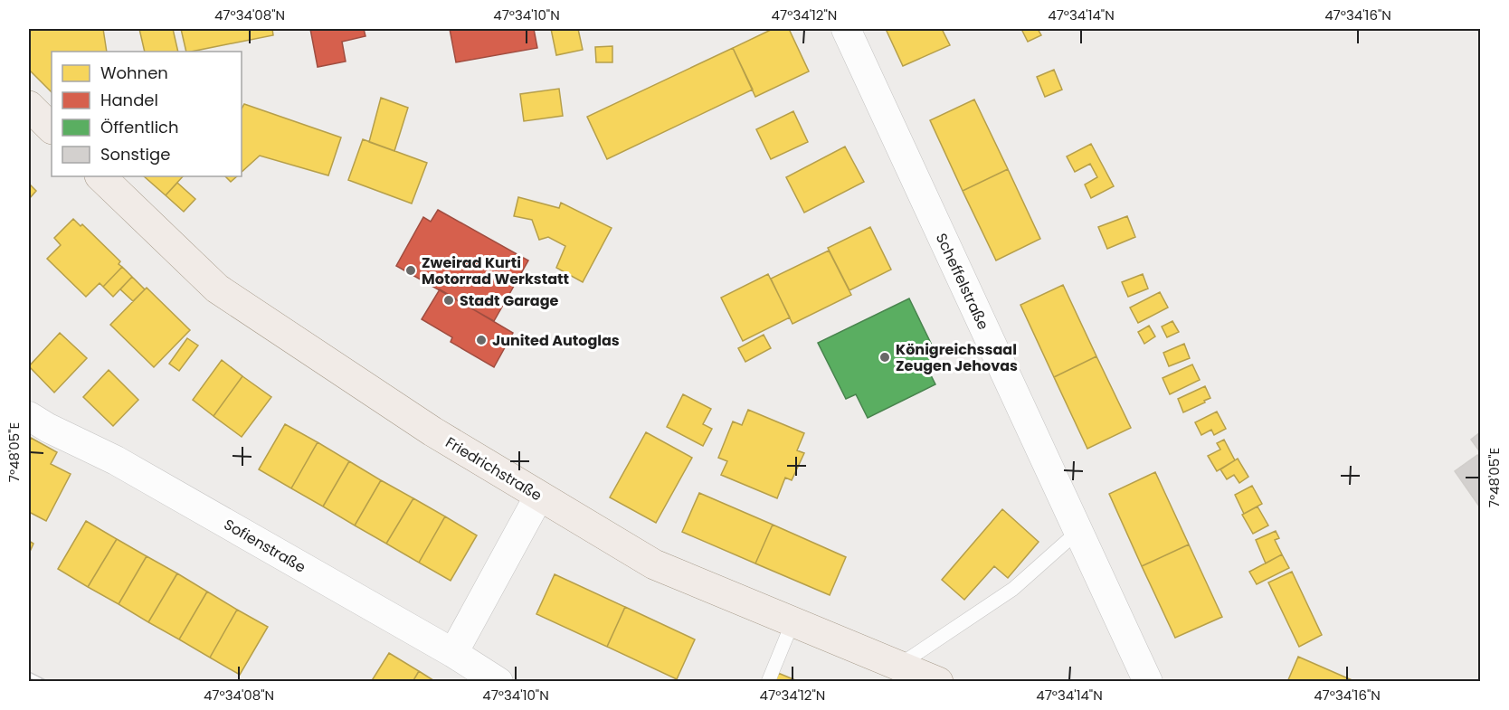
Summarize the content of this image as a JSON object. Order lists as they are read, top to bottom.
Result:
{
  "streets": {
    "main road": ["Friedrichstraße"],
    "street": ["Scheffelstraße", "Sofienstraße"]
  },
  "places": [
    "Zweirad Kurti Motorrad Werkstatt",
    "Stadt Garage",
    "Junited Autoglas",
    "Königreichssaal Zeugen Jehovas"
  ],
  "legend": [
    "Wohnen",
    "Handel",
    "Öffentlich",
    "Sonstige"
  ],
  "coordinates": [
    "47°34'08\"N",
    "47°34'10\"N",
    "47°34'12\"N",
    "47°34'14\"N",
    "47°34'16\"N",
    "7°48'05\"E"
  ]
}
